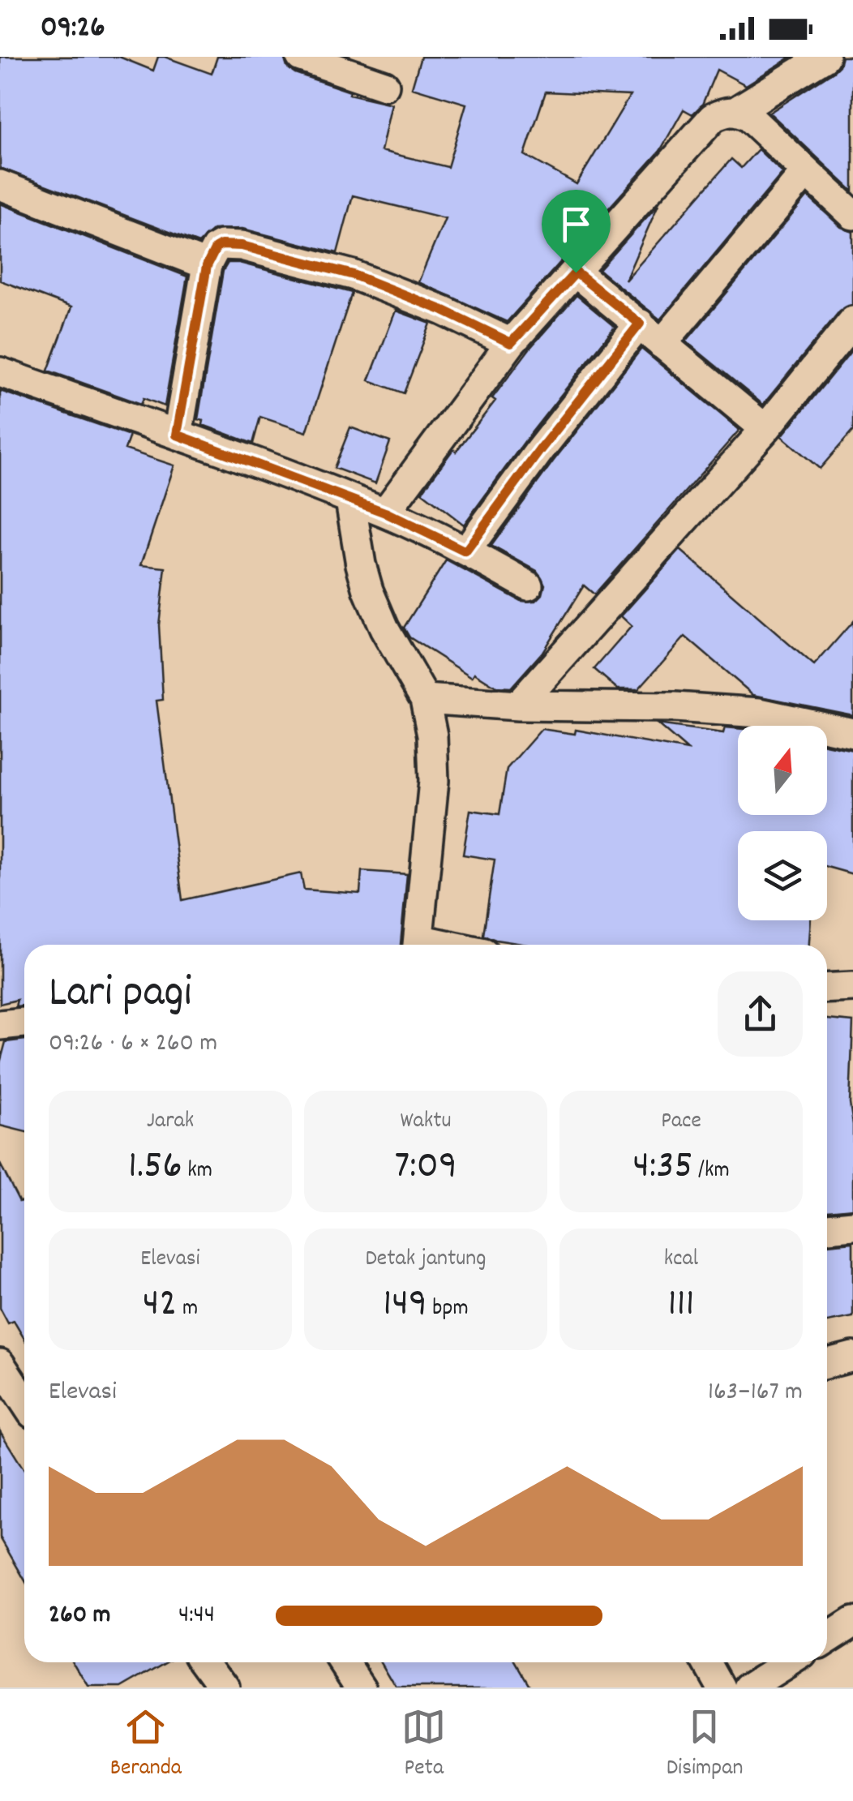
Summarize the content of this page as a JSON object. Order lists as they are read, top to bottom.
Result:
{
  "north": "top",
  "page": {
    "status": "09:26",
    "heading": ["Lari pagi", "09:26 · 6 × 260 m"],
    "stats": [
      ["Jarak", "1.56 km"],
      ["Waktu", "7:09"],
      ["Pace", "4:35 /km"],
      ["Elevasi", "42 m"],
      ["Detak jantung", "149 bpm"],
      ["kcal", "111"]
    ],
    "chart": ["Elevasi", "163–167 m"],
    "list": [
      {
        "name": "260 m",
        "note": "4:44"
      }
    ],
    "tabs": ["Beranda", "Peta", "Disimpan"]
  }
}
